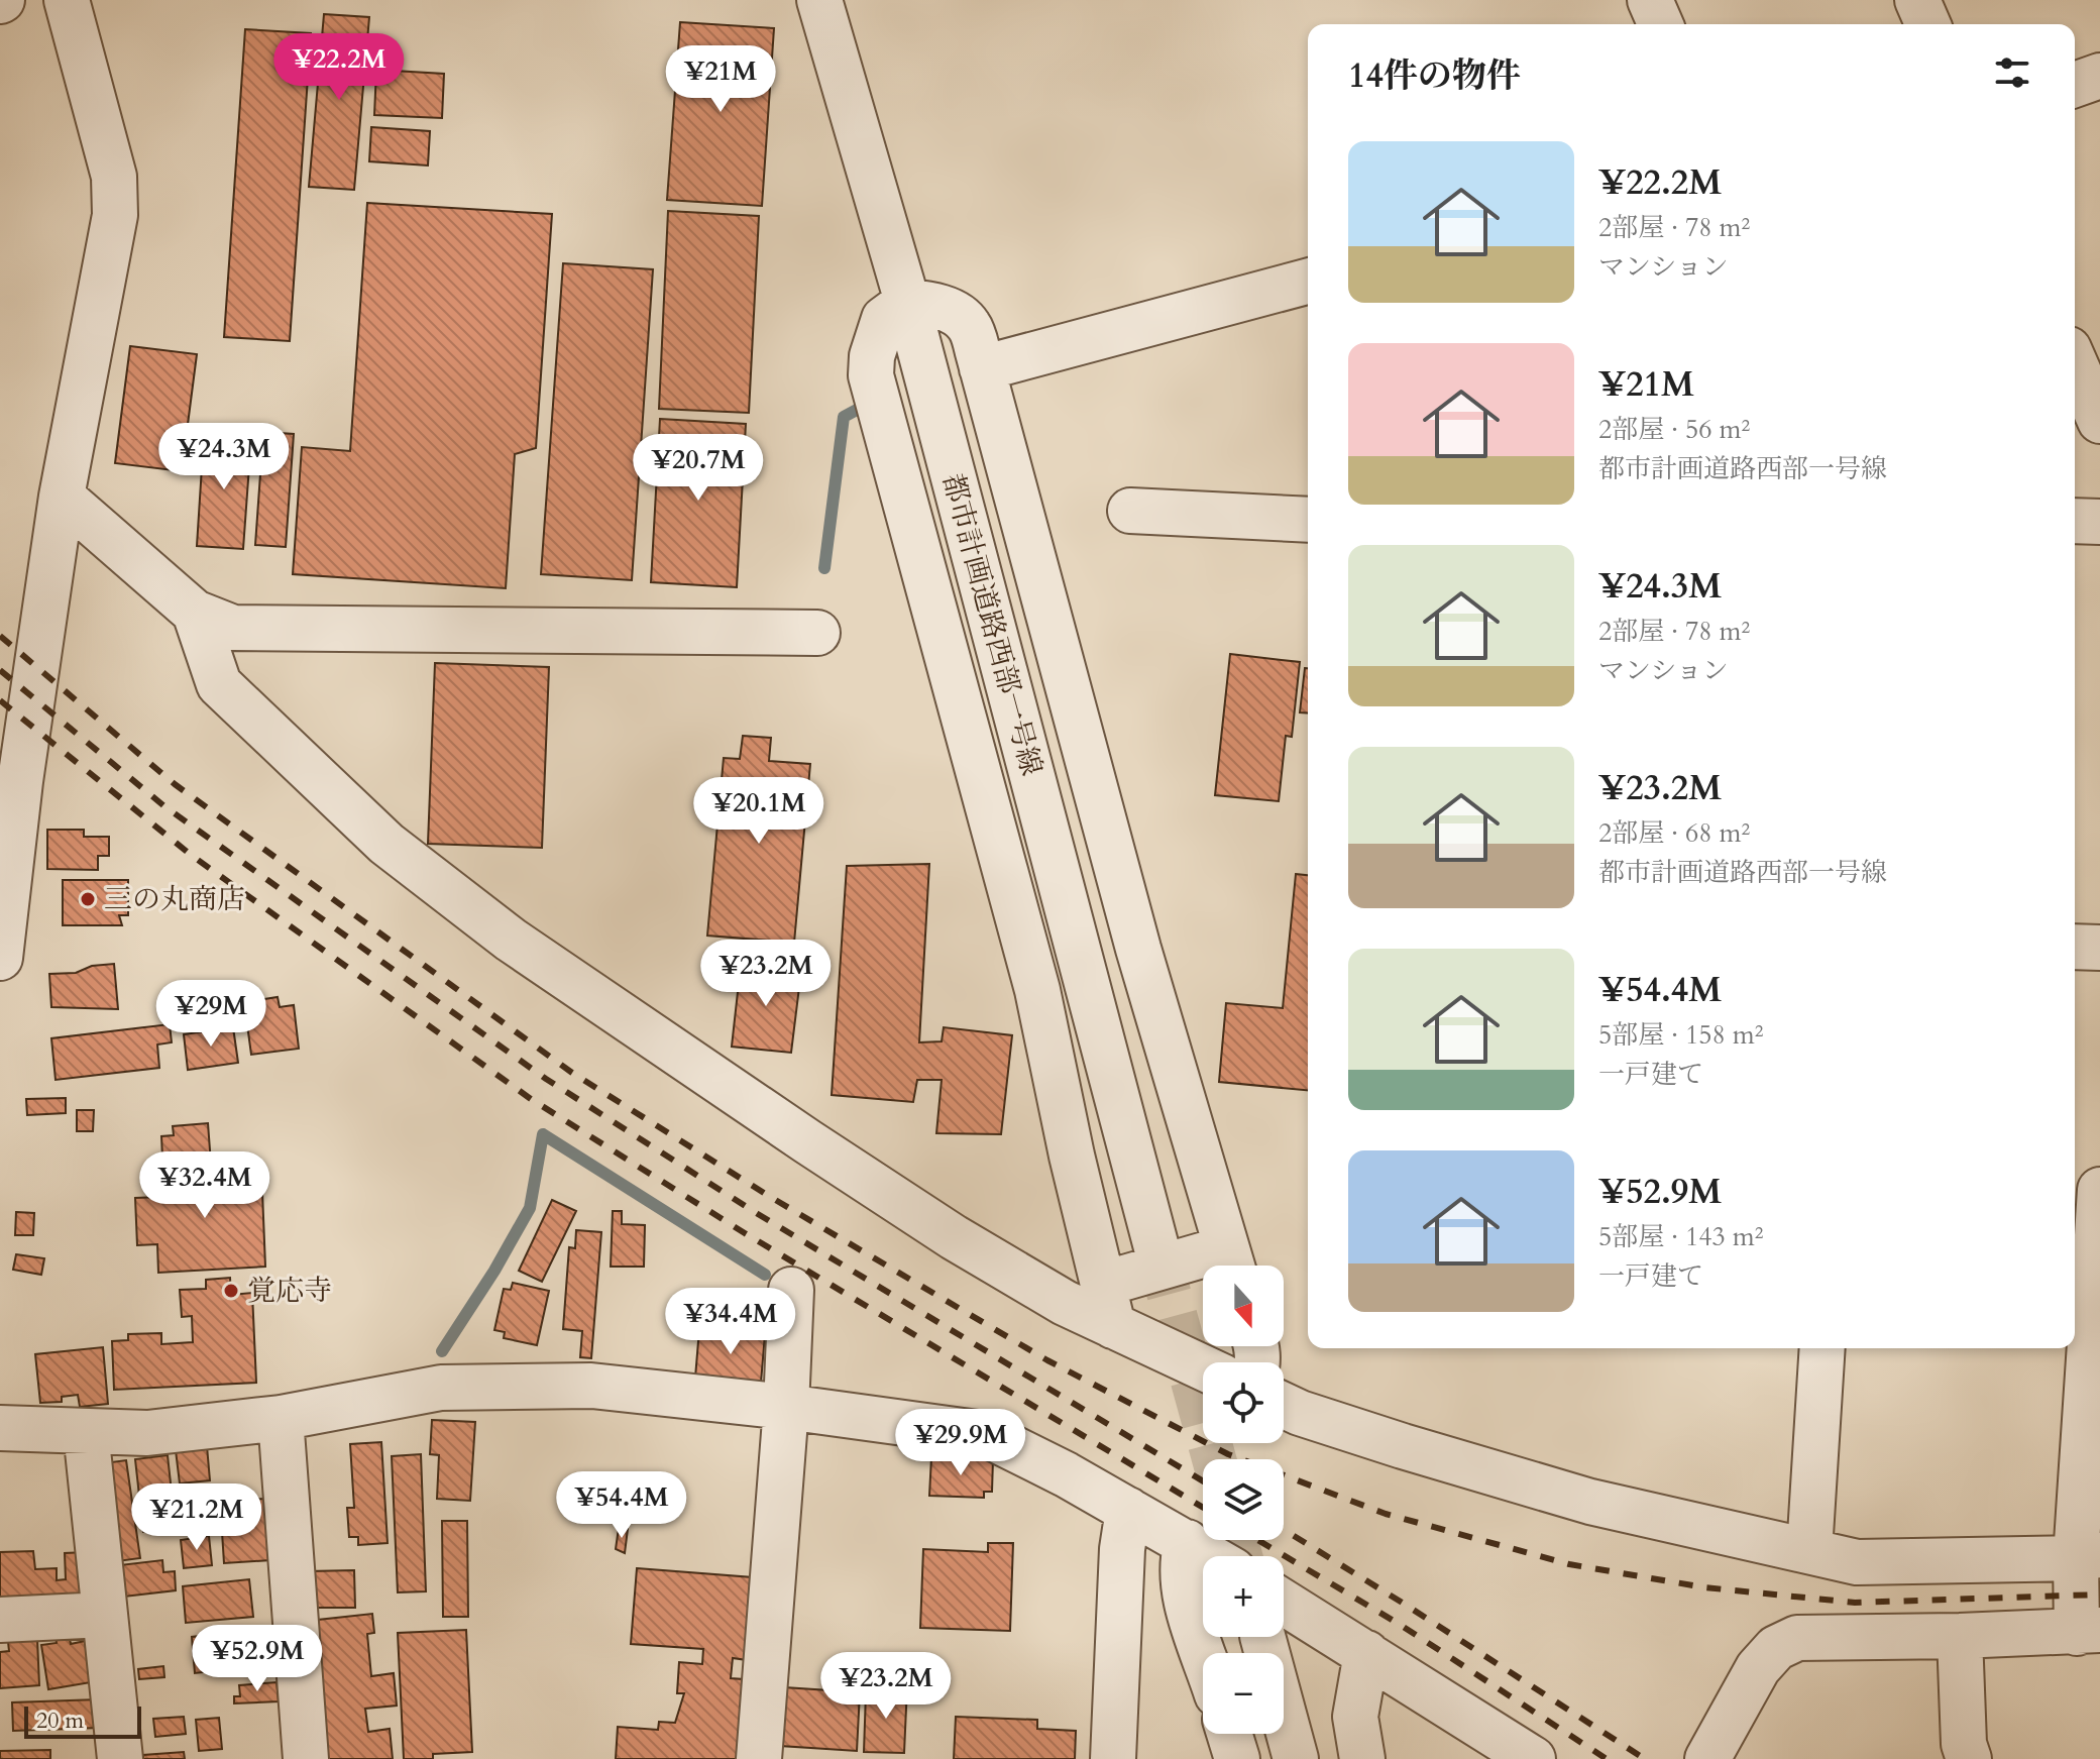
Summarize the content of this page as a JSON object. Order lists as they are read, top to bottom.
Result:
{
  "streets": {
    "street": ["都市計画道路西部一号線"]
  },
  "places": ["三の丸商店", "覚応寺"],
  "scale_bar": "20 m",
  "north": "bottom",
  "page": {
    "heading": "14件の物件",
    "price": [
      "¥22.2M",
      "¥21M",
      "¥24.3M",
      "¥20.7M",
      "¥20.1M",
      "¥23.2M",
      "¥29M",
      "¥32.4M",
      "¥34.4M",
      "¥29.9M",
      "¥54.4M",
      "¥21.2M",
      "¥52.9M",
      "¥23.2M"
    ],
    "list": [
      {
        "name": "¥22.2M",
        "note": "2部屋 · 78 m² · マンション"
      },
      {
        "name": "¥21M",
        "note": "2部屋 · 56 m² · 都市計画道路西部一号線"
      },
      {
        "name": "¥24.3M",
        "note": "2部屋 · 78 m² · マンション"
      },
      {
        "name": "¥23.2M",
        "note": "2部屋 · 68 m² · 都市計画道路西部一号線"
      },
      {
        "name": "¥54.4M",
        "note": "5部屋 · 158 m² · 一戸建て"
      },
      {
        "name": "¥52.9M",
        "note": "5部屋 · 143 m² · 一戸建て"
      }
    ],
    "map_buttons": ["+", "−"],
    "scale": "20 m"
  }
}
